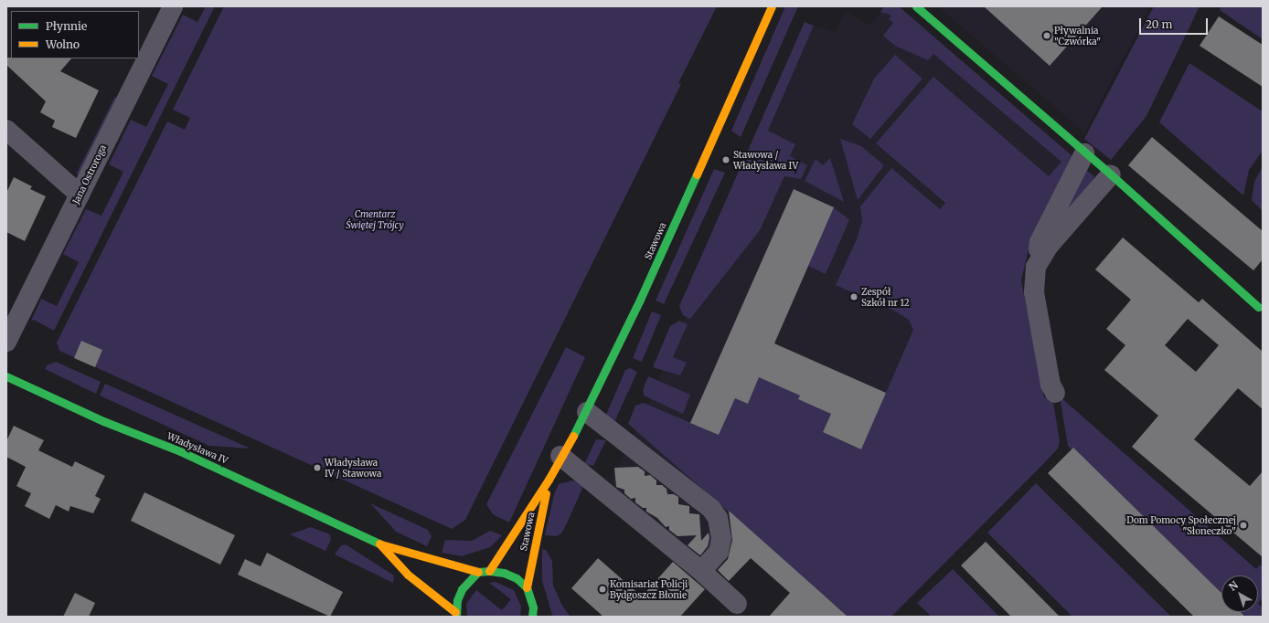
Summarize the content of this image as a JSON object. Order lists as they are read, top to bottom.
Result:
{
  "streets": {
    "street": ["Jana Ostroroga", "Stawowa", "Władysława IV"]
  },
  "parks": ["Cmentarz Świętej Trójcy"],
  "places": [
    "Pływalnia \"Czwórka\"",
    "Stawowa / Władysława IV",
    "Zespół Szkół nr 12",
    "Władysława IV / Stawowa",
    "Dom Pomocy Społecznej \"Słoneczko\"",
    "Komisariat Policji Bydgoszcz Błonie"
  ],
  "legend": ["Płynnie", "Wolno"],
  "scale_bar": "20 m",
  "north": "top left"
}
